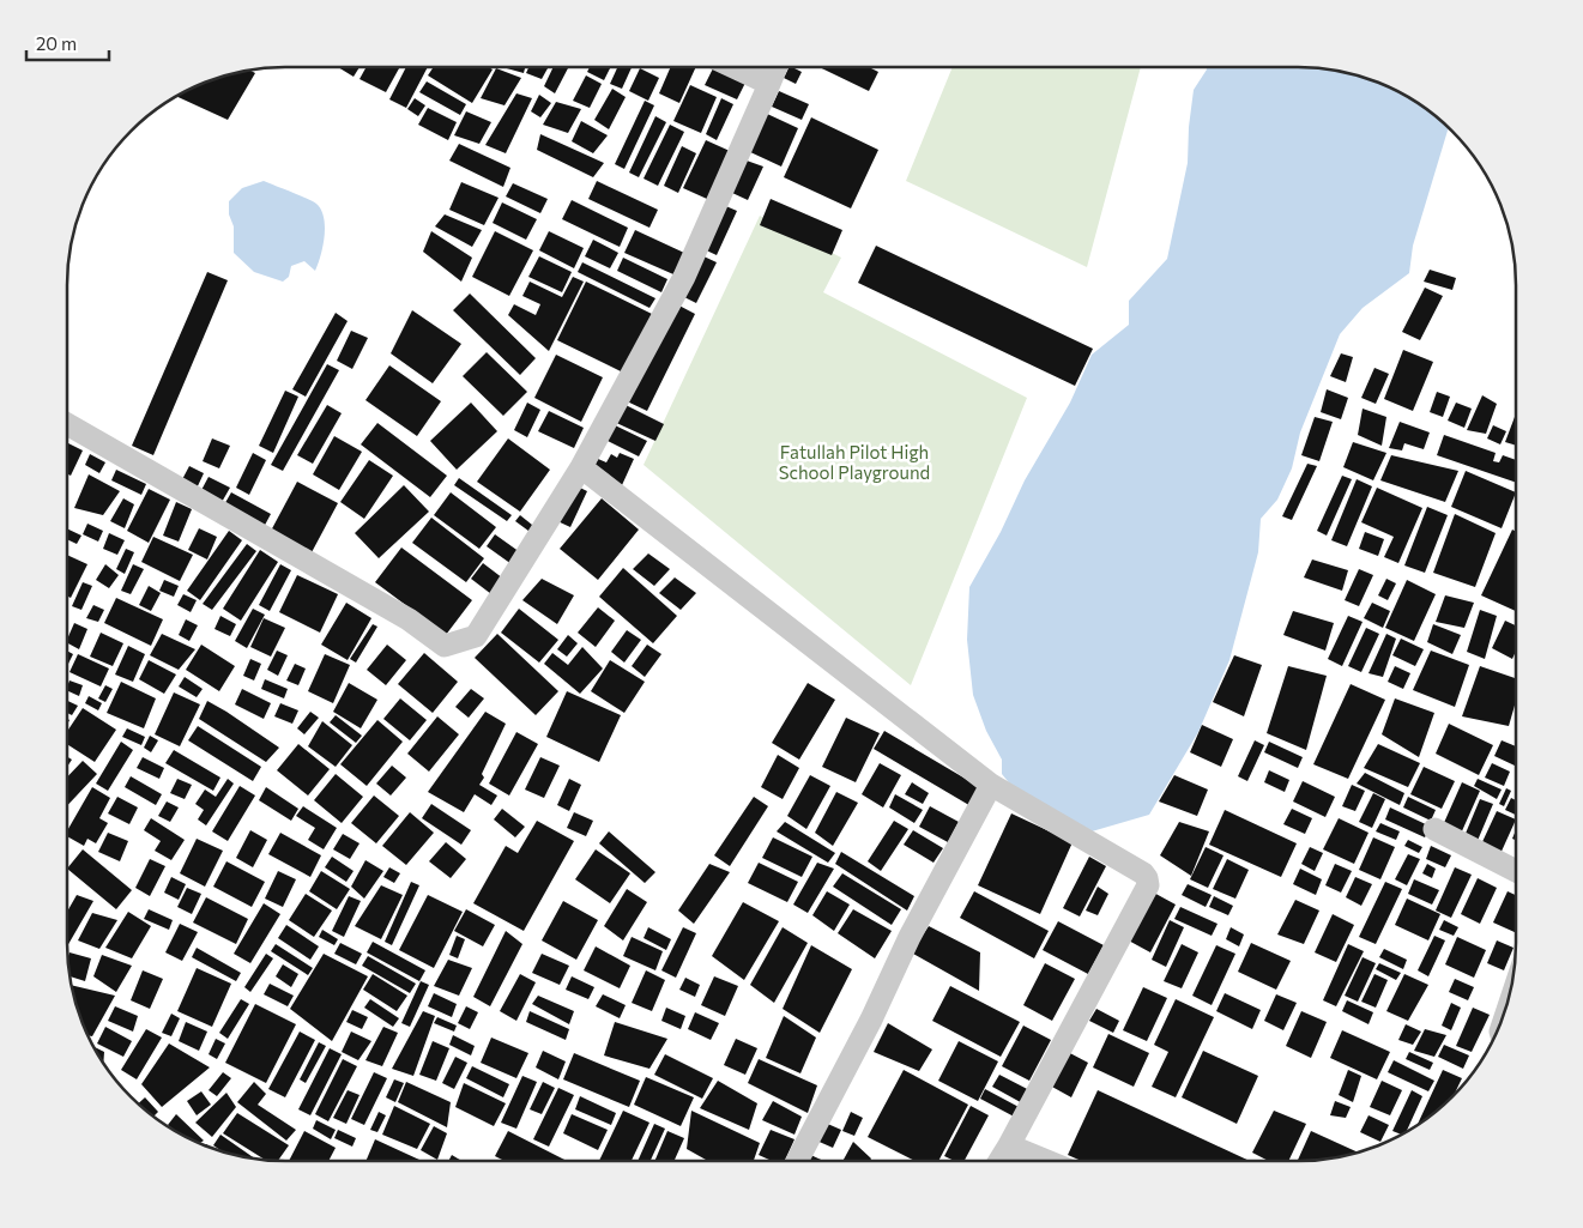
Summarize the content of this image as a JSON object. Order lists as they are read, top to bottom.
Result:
{
  "parks": ["Fatullah Pilot High School Playground"],
  "scale_bar": "20 m"
}
